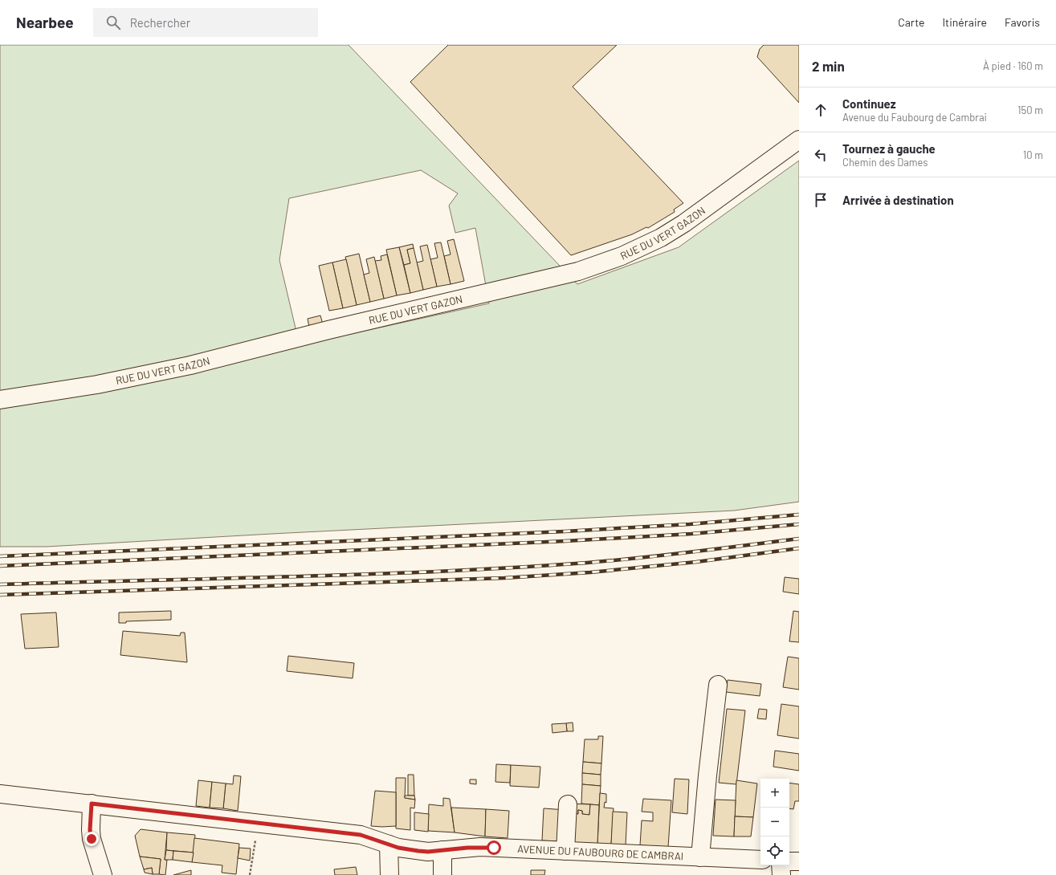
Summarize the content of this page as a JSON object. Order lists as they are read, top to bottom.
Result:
{
  "streets": {
    "street": ["RUE DU VERT GAZON", "AVENUE DU FAUBOURG DE CAMBRAI"]
  },
  "page": {
    "header": "Nearbee",
    "search": "Rechercher",
    "nav": ["Carte", "Itinéraire", "Favoris"],
    "heading": ["2 min", "À pied · 160 m"],
    "list": [
      ["Continuez", "Avenue du Faubourg de Cambrai", "150 m"],
      ["Tournez à gauche", "Chemin des Dames", "10 m"],
      "Arrivée à destination"
    ],
    "map_buttons": ["+", "−"]
  }
}
